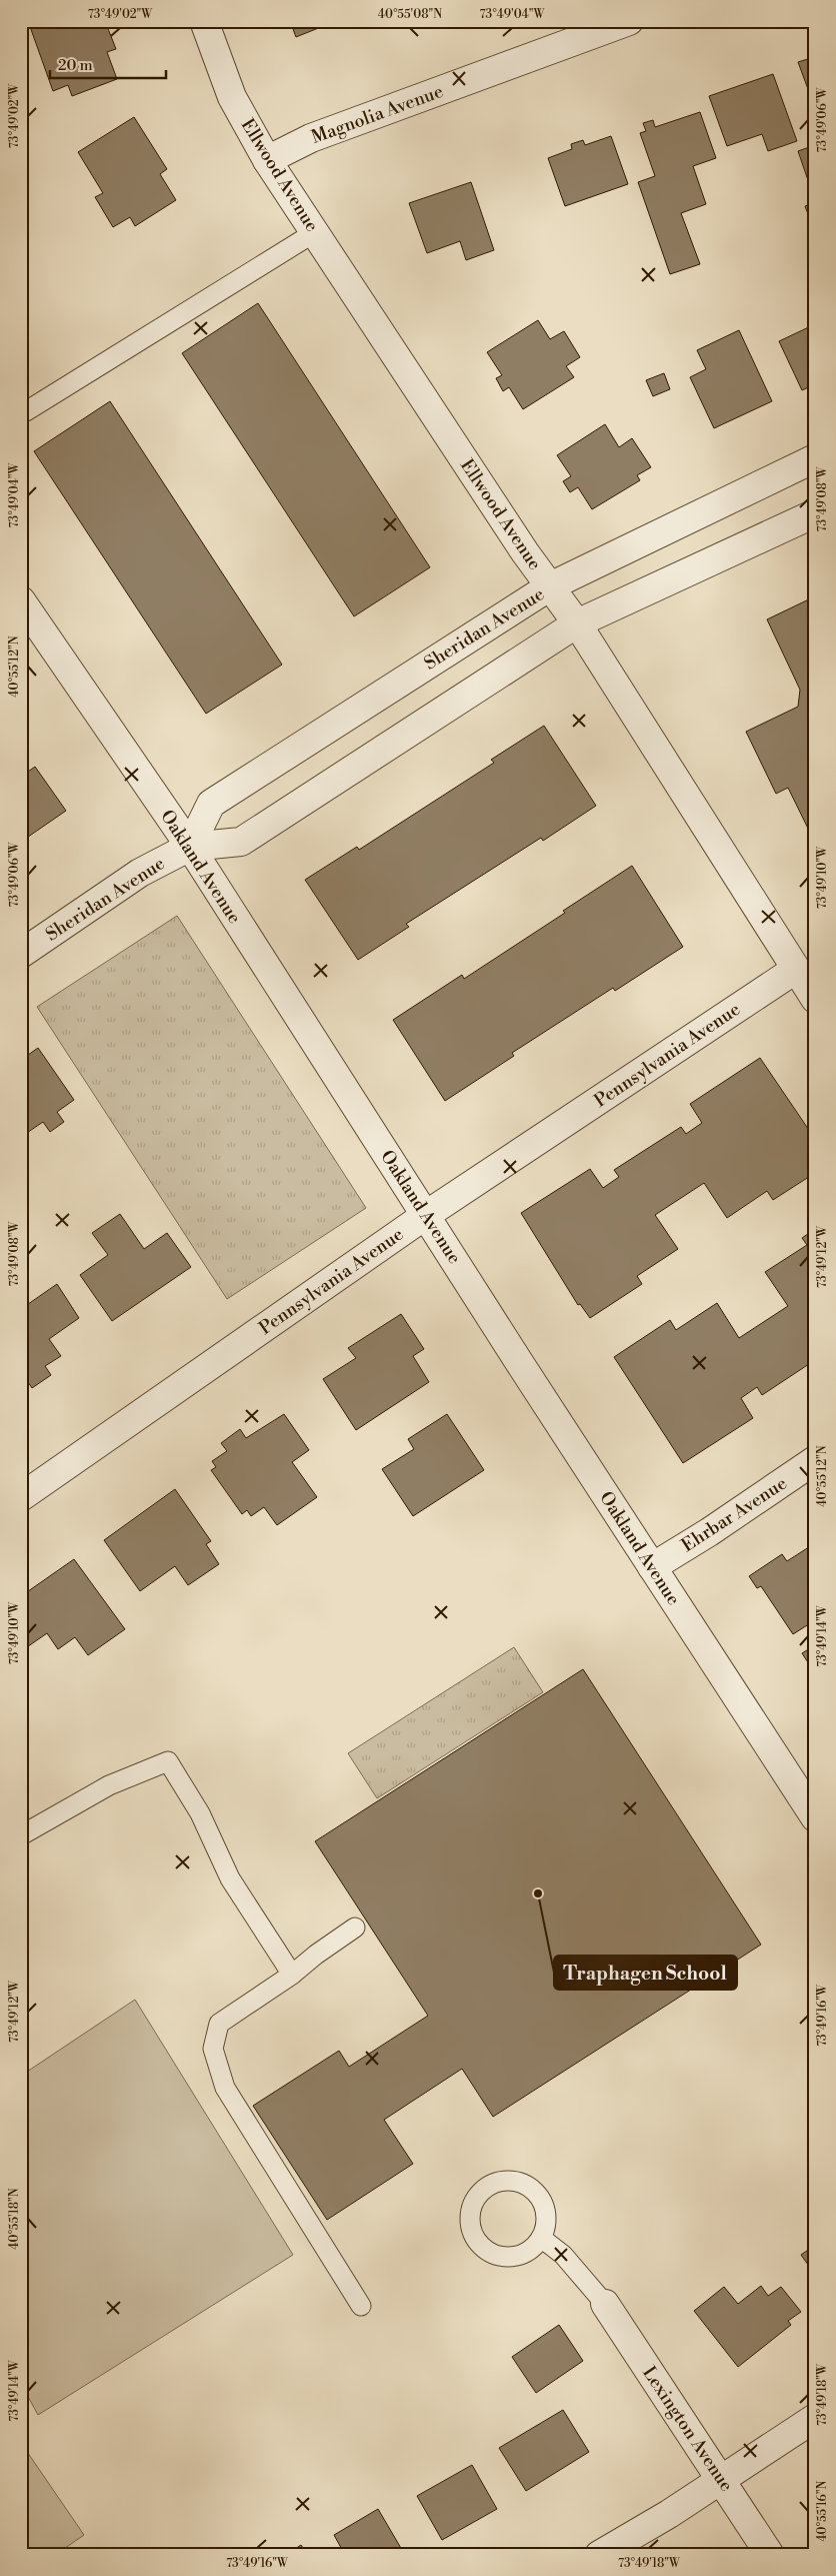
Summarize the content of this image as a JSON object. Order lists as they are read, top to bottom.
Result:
{
  "streets": {
    "street": [
      "Magnolia Avenue",
      "Ellwood Avenue",
      "Sheridan Avenue",
      "Oakland Avenue",
      "Pennsylvania Avenue",
      "Ehrbar Avenue",
      "Lexington Avenue"
    ]
  },
  "crossings": [
    ["Magnolia Avenue", "Ellwood Avenue"],
    ["Ellwood Avenue", "Sheridan Avenue"],
    ["Ellwood Avenue", "Pennsylvania Avenue"],
    ["Sheridan Avenue", "Oakland Avenue"],
    ["Oakland Avenue", "Pennsylvania Avenue"],
    ["Oakland Avenue", "Ehrbar Avenue"]
  ],
  "places": ["Traphagen School"],
  "scale_bar": "20 m",
  "coordinates": [
    "73°49'02\"W",
    "40°55'08\"N",
    "73°49'04\"W",
    "73°49'06\"W",
    "73°49'08\"W",
    "40°55'12\"N",
    "73°49'10\"W",
    "73°49'12\"W",
    "73°49'14\"W",
    "73°49'16\"W",
    "40°55'18\"N",
    "73°49'18\"W",
    "40°55'16\"N"
  ]
}
